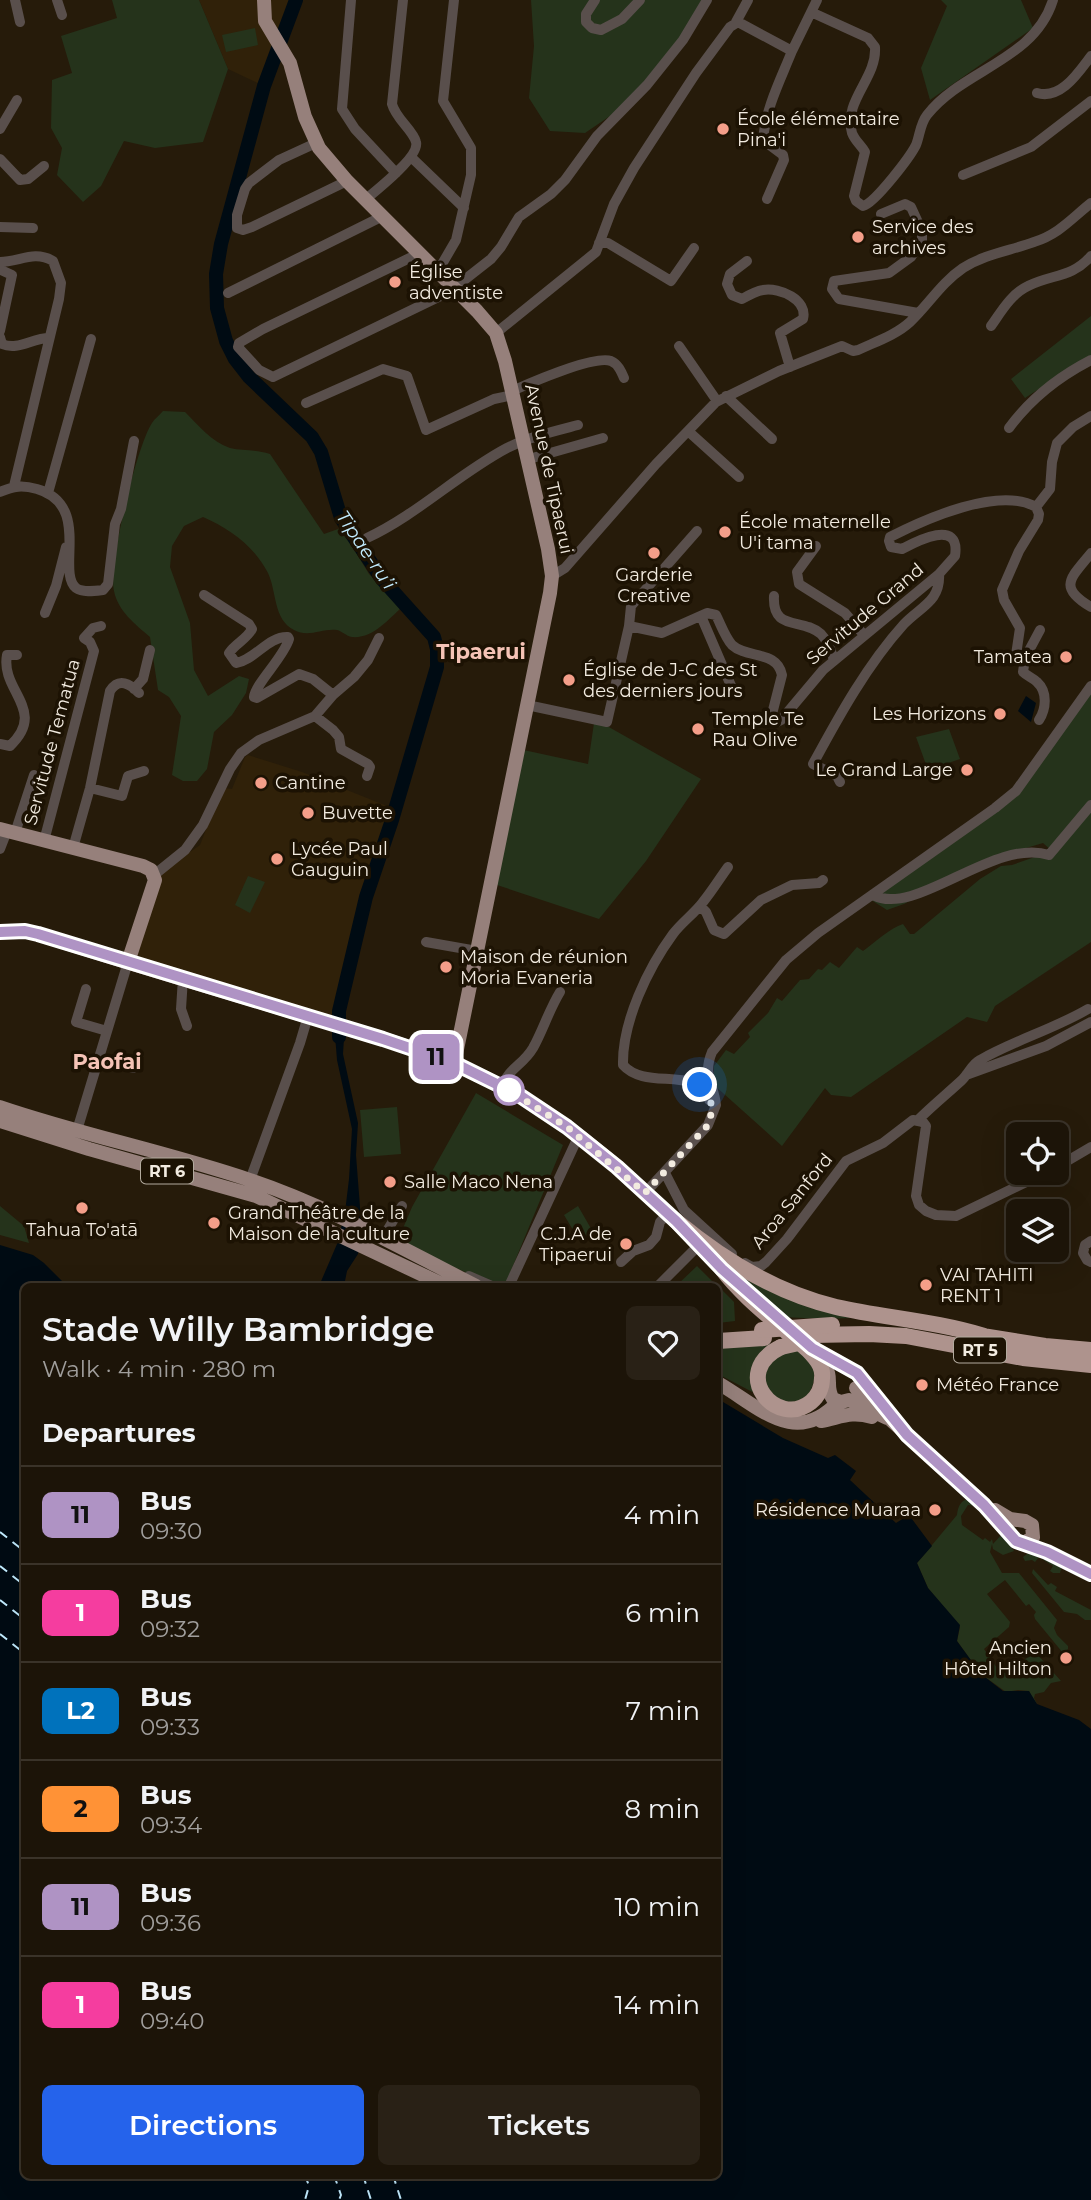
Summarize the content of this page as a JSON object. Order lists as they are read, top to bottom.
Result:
{
  "streets": {
    "highway": ["RT 5"],
    "main road": ["Avenue de Tipaerui", "RT 6"],
    "street": ["Servitude Grand", "Servitude Tematua", "Aroa Sanford"]
  },
  "districts": ["Tipaerui", "Paofai"],
  "water": ["Tipae-ru’i"],
  "places": [
    "École élémentaire Pina'i",
    "Service des archives",
    "Église adventiste",
    "École maternelle U'i tama",
    "Garderie Creative",
    "Tamatea",
    "Église de J-C des St des derniers jours",
    "Les Horizons",
    "Temple Te Rau Olive",
    "Le Grand Large",
    "Cantine",
    "Buvette",
    "Lycée Paul Gauguin",
    "Maison de réunion Moria Evaneria",
    "Salle Maco Nena",
    "Tahua To'atā",
    "Grand Théâtre de la Maison de la culture",
    "C.J.A de Tipaerui",
    "VAI TAHITI RENT 1",
    "Météo France",
    "Résidence Muaraa",
    "Ancien Hôtel Hilton"
  ],
  "lines": ["bus line 11"],
  "page": {
    "on_map": "11",
    "heading": [
      ["Stade Willy Bambridge", "Walk · 4 min · 280 m"],
      "Departures"
    ],
    "list": [
      {
        "mark": "11",
        "name": "Bus",
        "note": "09:30",
        "value": "4 min"
      },
      {
        "mark": "1",
        "name": "Bus",
        "note": "09:32",
        "value": "6 min"
      },
      {
        "mark": "L2",
        "name": "Bus",
        "note": "09:33",
        "value": "7 min"
      },
      {
        "mark": "2",
        "name": "Bus",
        "note": "09:34",
        "value": "8 min"
      },
      {
        "mark": "11",
        "name": "Bus",
        "note": "09:36",
        "value": "10 min"
      },
      {
        "mark": "1",
        "name": "Bus",
        "note": "09:40",
        "value": "14 min"
      }
    ],
    "buttons": ["Directions", "Tickets"]
  }
}
